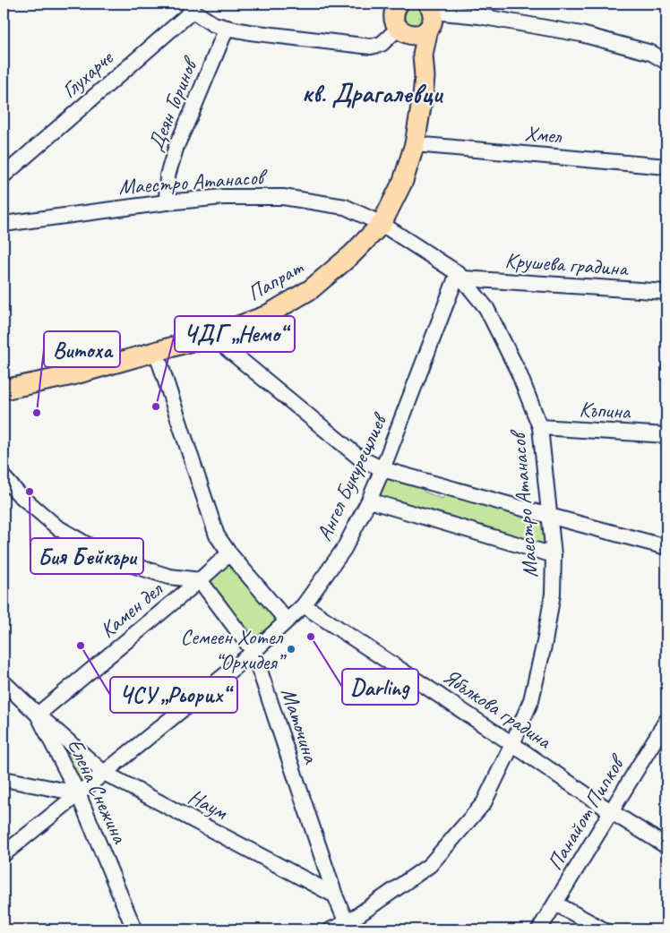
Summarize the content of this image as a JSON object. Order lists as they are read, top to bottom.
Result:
{
  "streets": {
    "main road": ["Папрат"],
    "street": [
      "Глухарче",
      "Деян Горинов",
      "Хмел",
      "Маестро Атанасов",
      "Крушева градина",
      "Къпина",
      "Ангел Букурещлиев",
      "Камен дел",
      "Ябълкова градина",
      "Маточина",
      "Елена Снежина",
      "Наум",
      "Панайот Пипков"
    ]
  },
  "crossings": [
    ["Деян Горинов", "Маестро Атанасов"],
    ["Хмел", "Папрат"],
    ["Маестро Атанасов", "Крушева градина"],
    ["Маестро Атанасов", "Папрат"],
    ["Маестро Атанасов", "Къпина"],
    ["Маестро Атанасов", "Ангел Букурещлиев"],
    ["Маестро Атанасов", "Ябълкова градина"],
    ["Крушева градина", "Ангел Букурещлиев"],
    ["Ангел Букурещлиев", "Ябълкова градина"],
    ["Ангел Букурещлиев", "Маточина"],
    ["Ангел Букурещлиев", "Елена Снежина"],
    ["Ангел Букурещлиев", "Наум"],
    ["Камен дел", "Маточина"],
    ["Камен дел", "Елена Снежина"],
    ["Камен дел", "Наум"],
    ["Ябълкова градина", "Панайот Пипков"],
    ["Маточина", "Наум"],
    ["Елена Снежина", "Наум"]
  ],
  "districts": ["кв. Драгалевци"],
  "places": [
    "ЧДГ „Немо“",
    "Витоха",
    "Бия Бейкъри",
    "Darling",
    "ЧСУ „Рьорих“",
    "Семеен Хотел “Орхидея”"
  ]
}
